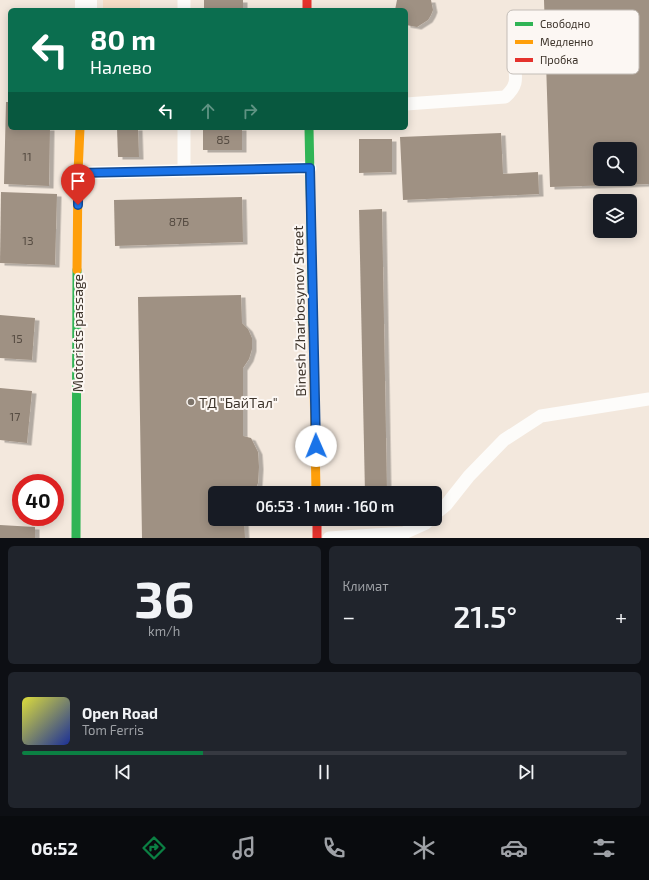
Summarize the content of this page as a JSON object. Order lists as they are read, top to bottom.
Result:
{
  "streets": {
    "street": ["Binesh Zharbosynov Street", "Motorists passage"]
  },
  "places": ["ТД \"БайТал\""],
  "house_numbers": [
    "85",
    "11",
    "87Б",
    "13",
    "15",
    "17"
  ],
  "legend": ["Свободно", "Медленно", "Пробка"],
  "page": {
    "turn": ["80 m", "Налево"],
    "limit": "40",
    "trip": "06:53 · 1 мин · 160 m",
    "tile": [
      ["36", "km/h"],
      "Климат"
    ],
    "heat": ["−", "21.5°", "+"],
    "song": ["Open Road", "Tom Ferris"],
    "tabs": "06:52"
  }
}
